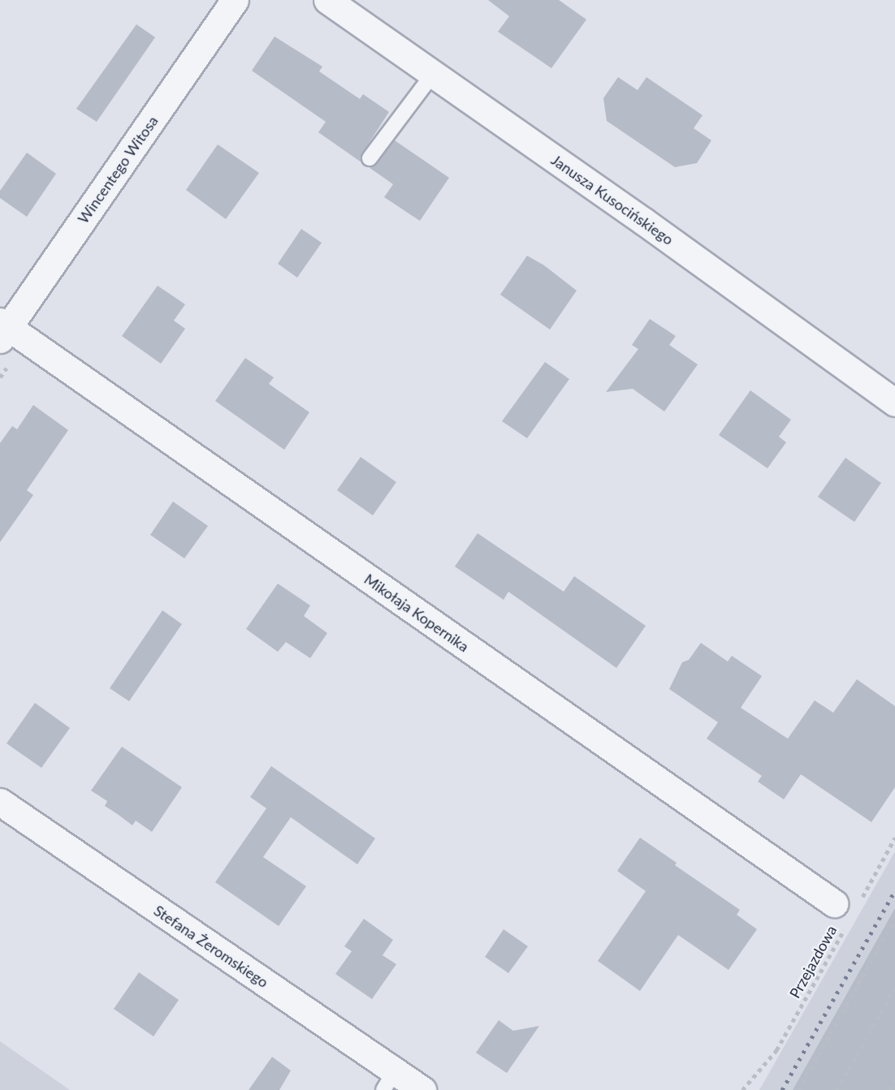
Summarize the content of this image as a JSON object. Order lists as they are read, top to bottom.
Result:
{
  "streets": {
    "street": [
      "Wincentego Witosa",
      "Janusza Kusocińskiego",
      "Mikołaja Kopernika",
      "Stefana Żeromskiego"
    ],
    "path": ["Przejazdowa"]
  },
  "crossings": [
    ["Wincentego Witosa", "Mikołaja Kopernika"],
    ["Mikołaja Kopernika", "Przejazdowa"]
  ]
}
